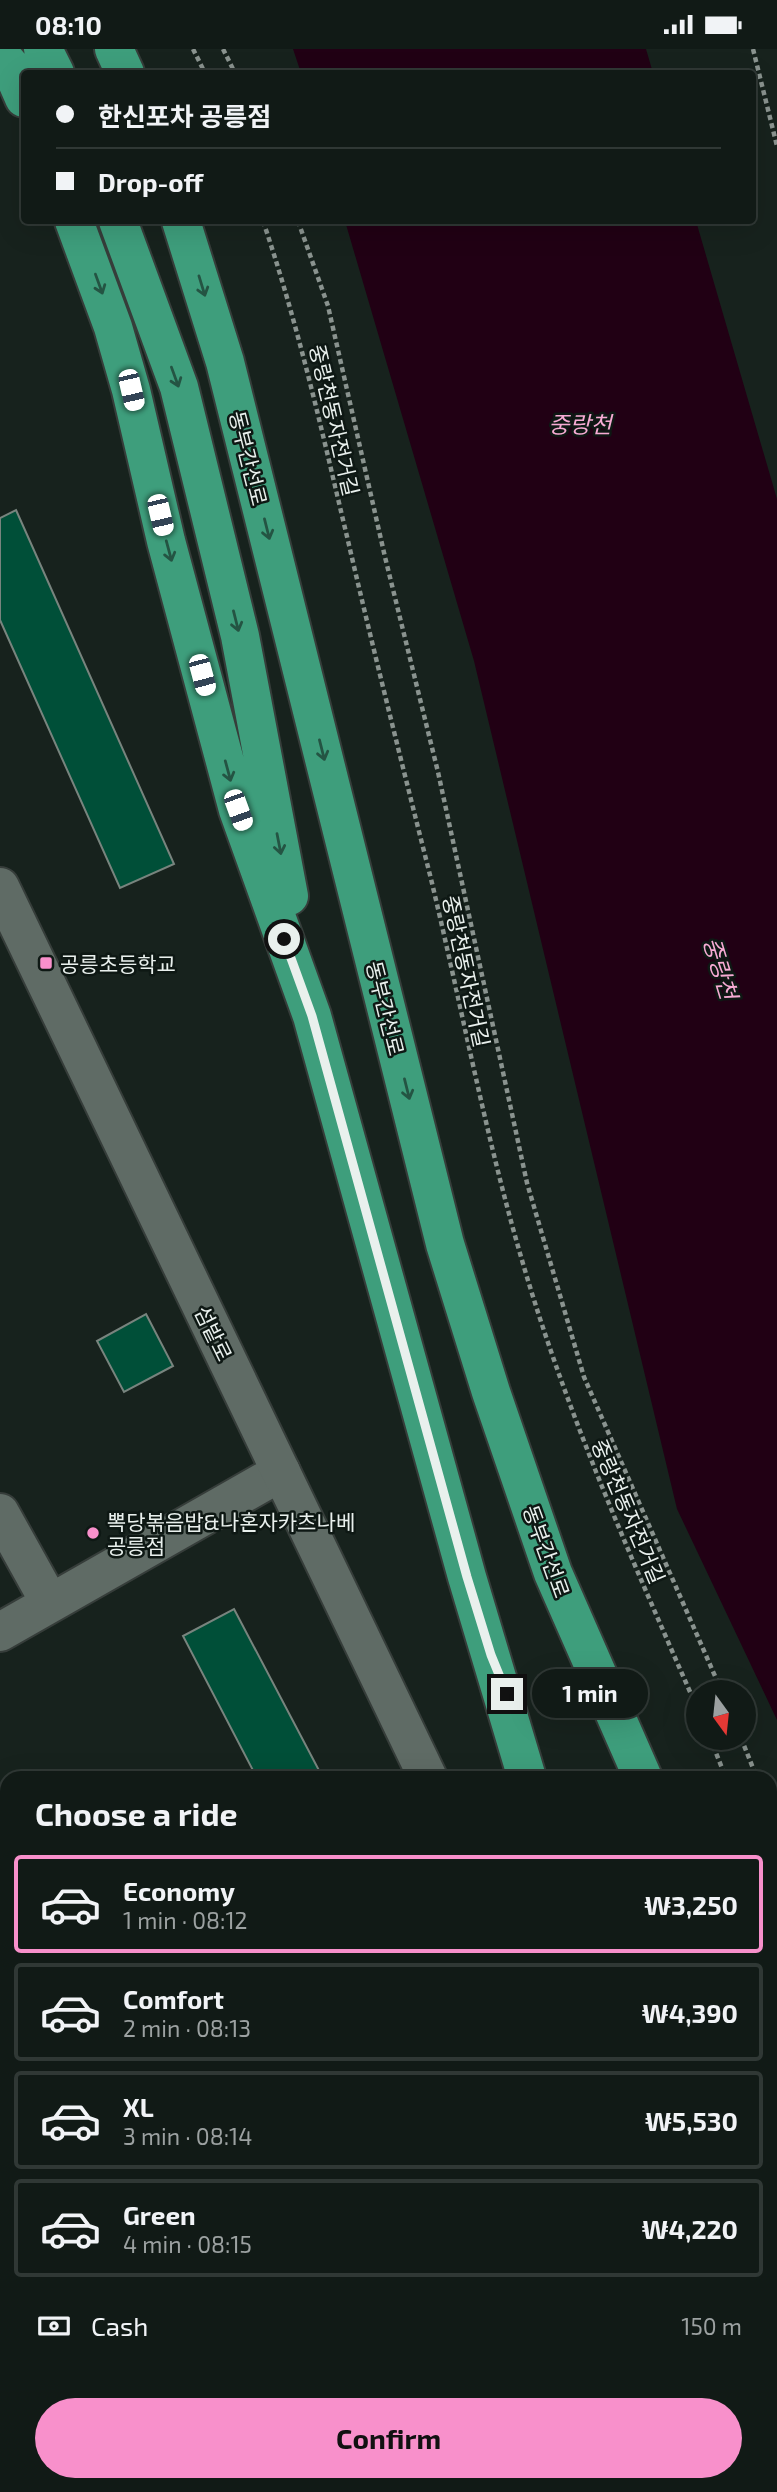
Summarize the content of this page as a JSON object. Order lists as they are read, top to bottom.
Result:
{
  "streets": {
    "highway": ["동부간선로"],
    "main road": ["섬밭로"],
    "path": ["중랑천동자전거길"]
  },
  "water": ["중랑천"],
  "places": {
    "transit": ["공릉초등학교"],
    "other": ["뽁당볶음밥&나혼자카츠나베 공릉점"]
  },
  "north": "bottom",
  "page": {
    "status": "08:10",
    "banner": ["한신포차 공릉점", "Drop-off"],
    "bubble": "1 min",
    "heading": "Choose a ride",
    "list": [
      {
        "name": "Economy",
        "note": "1 min · 08:12",
        "value": "₩3,250"
      },
      {
        "name": "Comfort",
        "note": "2 min · 08:13",
        "value": "₩4,390"
      },
      {
        "name": "XL",
        "note": "3 min · 08:14",
        "value": "₩5,530"
      },
      {
        "name": "Green",
        "note": "4 min · 08:15",
        "value": "₩4,220"
      }
    ],
    "pay": ["Cash", "150 m"],
    "buttons": "Confirm"
  }
}
